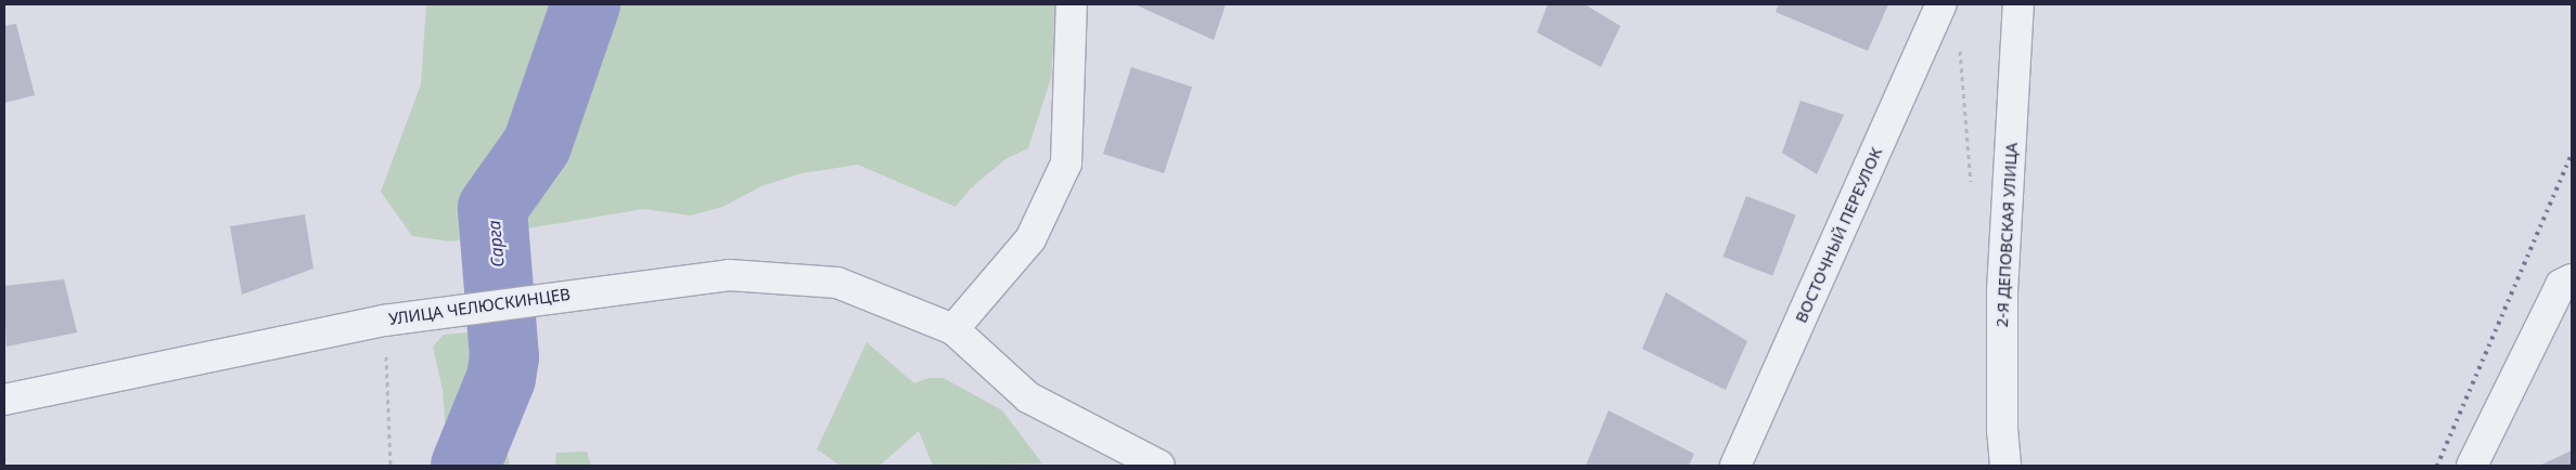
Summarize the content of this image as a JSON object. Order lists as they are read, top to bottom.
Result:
{
  "streets": {
    "street": ["ВОСТОЧНЫЙ ПЕРЕУЛОК", "2-Я ДЕПОВСКАЯ УЛИЦА", "УЛИЦА ЧЕЛЮСКИНЦЕВ"]
  },
  "water": ["Сарга"]
}
